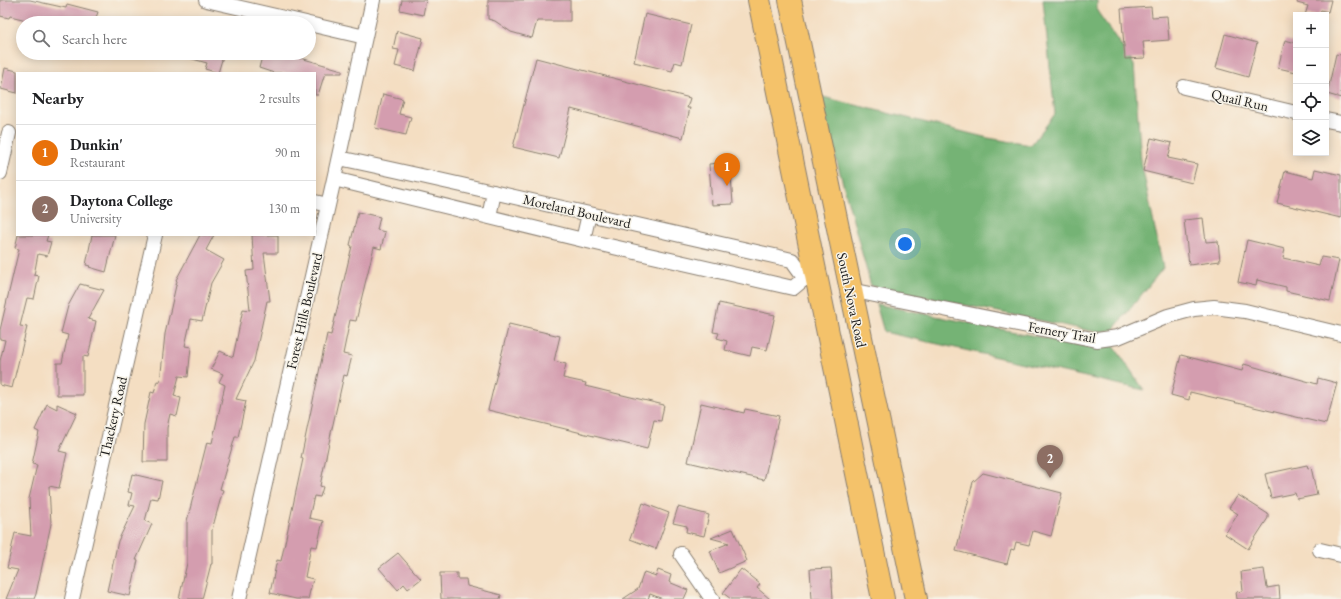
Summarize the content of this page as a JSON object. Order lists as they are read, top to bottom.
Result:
{
  "streets": {
    "main road": ["South Nova Road"],
    "street": [
      "Quail Run",
      "Moreland Boulevard",
      "Forest Hills Boulevard",
      "Fernery Trail",
      "Thackery Road"
    ]
  },
  "crossings": [
    ["Moreland Boulevard", "Forest Hills Boulevard"],
    ["South Nova Road", "Fernery Trail"]
  ],
  "page": {
    "map_buttons": ["+", "−"],
    "search": "Search here",
    "heading": ["Nearby", "2 results"],
    "list": [
      {
        "mark": "1",
        "name": "Dunkin'",
        "note": "Restaurant",
        "value": "90 m"
      },
      {
        "mark": "2",
        "name": "Daytona College",
        "note": "University",
        "value": "130 m"
      }
    ],
    "pins": ["1", "2"]
  }
}
